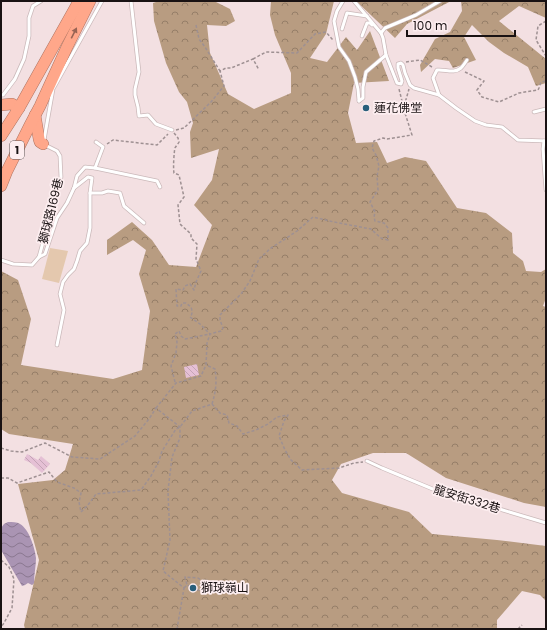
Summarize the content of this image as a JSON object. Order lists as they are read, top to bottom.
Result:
{
  "streets": {
    "highway": ["1"],
    "lane": ["獅球路169巷", "龍安街332巷"]
  },
  "places": ["蓮花佛堂", "獅球嶺山"],
  "scale_bar": "100 m"
}
